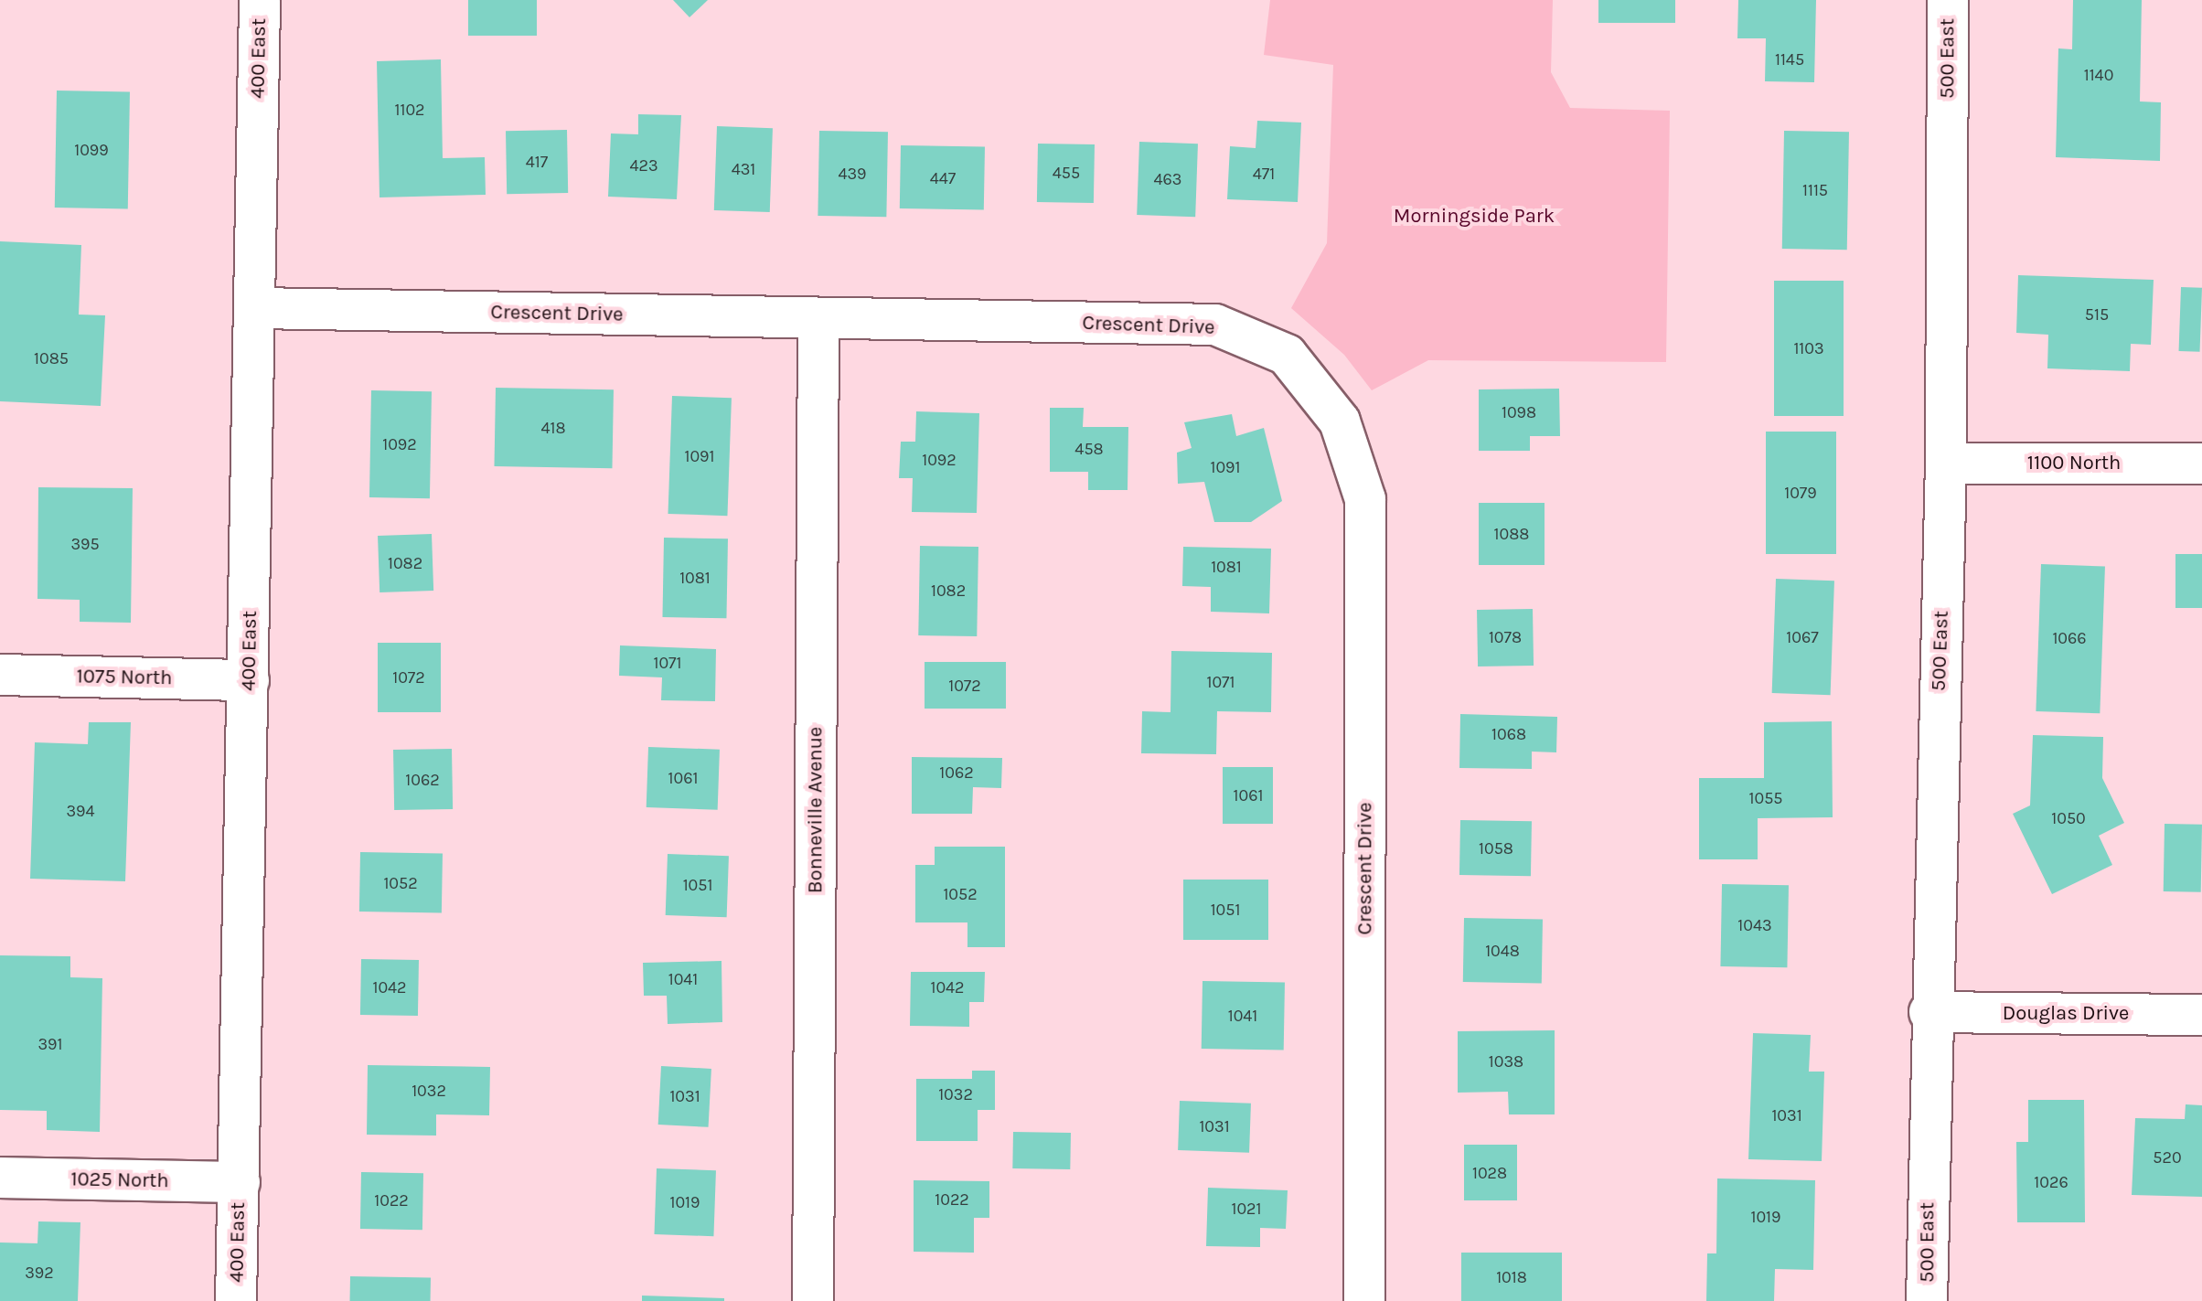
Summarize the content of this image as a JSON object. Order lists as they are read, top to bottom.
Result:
{
  "streets": {
    "street": [
      "400 East",
      "500 East",
      "Crescent Drive",
      "1100 North",
      "1075 North",
      "Bonneville Avenue",
      "Douglas Drive",
      "1025 North"
    ]
  },
  "crossings": [
    ["400 East", "Crescent Drive"],
    ["400 East", "1075 North"],
    ["400 East", "1025 North"],
    ["500 East", "1100 North"],
    ["500 East", "Douglas Drive"],
    ["Crescent Drive", "Bonneville Avenue"]
  ],
  "parks": ["Morningside Park"],
  "house_numbers": [
    "1145",
    "1140",
    "1102",
    "1099",
    "417",
    "423",
    "431",
    "455",
    "439",
    "471",
    "447",
    "463",
    "1115",
    "515",
    "1103",
    "1085",
    "1098",
    "418",
    "1092",
    "458",
    "1091",
    "1092",
    "1091",
    "1079",
    "1088",
    "395",
    "1082",
    "1081",
    "1081",
    "1082",
    "1078",
    "1067",
    "1066",
    "1071",
    "1072",
    "1071",
    "1072",
    "1068",
    "1062",
    "1061",
    "1062",
    "1061",
    "1055",
    "394",
    "1050",
    "1058",
    "1052",
    "1051",
    "1052",
    "1051",
    "1043",
    "1048",
    "1041",
    "1042",
    "1042",
    "1041",
    "391",
    "1038",
    "1032",
    "1032",
    "1031",
    "1031",
    "1031",
    "520",
    "1028",
    "1026",
    "1022",
    "1022",
    "1019",
    "1021",
    "1019",
    "392",
    "1018"
  ]
}
